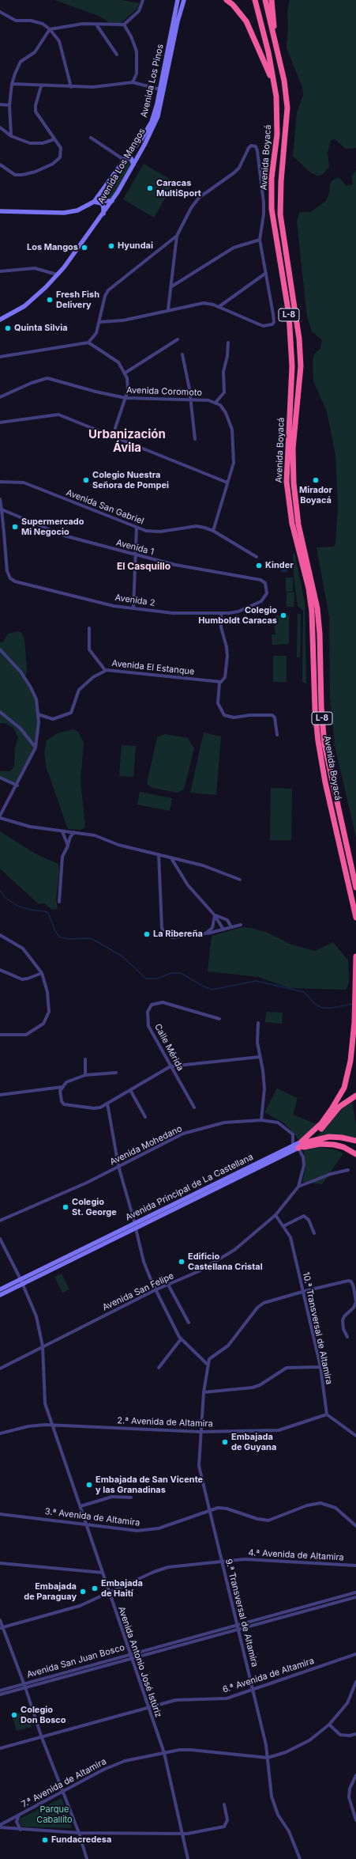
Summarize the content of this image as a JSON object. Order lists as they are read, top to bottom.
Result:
{
  "streets": {
    "highway": ["Avenida Boyacá", "L-8"],
    "street": [
      "Avenida Los Pinos",
      "Avenida Los Mangos",
      "Avenida Coromoto",
      "Avenida San Gabriel",
      "Avenida 1",
      "Avenida 2",
      "Avenida El Estanque",
      "Calle Mérida",
      "Avenida Mohedano",
      "Avenida Principal de La Castellana",
      "Avenida San Felipe",
      "10.ª Transversal de Altamira",
      "2.ª Avenida de Altamira",
      "3.ª Avenida de Altamira",
      "4.ª Avenida de Altamira",
      "9.ª Transversal de Altamira",
      "Avenida San Juan Bosco",
      "Avenida Antonio José Istúriz",
      "6.ª Avenida de Altamira",
      "7.ª Avenida de Altamira"
    ]
  },
  "crossings": [
    ["Avenida 1", "Avenida 2"],
    ["Avenida Mohedano", "Avenida Principal de La Castellana"],
    ["Avenida Principal de La Castellana", "Avenida San Felipe"],
    ["Avenida Principal de La Castellana", "Avenida Antonio José Istúriz"],
    ["Avenida San Felipe", "10.ª Transversal de Altamira"],
    ["Avenida San Felipe", "Avenida Antonio José Istúriz"],
    ["10.ª Transversal de Altamira", "2.ª Avenida de Altamira"],
    ["2.ª Avenida de Altamira", "9.ª Transversal de Altamira"],
    ["2.ª Avenida de Altamira", "Avenida Antonio José Istúriz"],
    ["3.ª Avenida de Altamira", "9.ª Transversal de Altamira"],
    ["3.ª Avenida de Altamira", "Avenida Antonio José Istúriz"],
    ["4.ª Avenida de Altamira", "9.ª Transversal de Altamira"],
    ["4.ª Avenida de Altamira", "Avenida Antonio José Istúriz"],
    ["9.ª Transversal de Altamira", "Avenida San Juan Bosco"],
    ["9.ª Transversal de Altamira", "6.ª Avenida de Altamira"],
    ["9.ª Transversal de Altamira", "7.ª Avenida de Altamira"],
    ["Avenida San Juan Bosco", "Avenida Antonio José Istúriz"],
    ["Avenida Antonio José Istúriz", "6.ª Avenida de Altamira"],
    ["Avenida Antonio José Istúriz", "7.ª Avenida de Altamira"]
  ],
  "districts": ["Urbanización Ávila", "El Casquillo"],
  "parks": ["Parque Caballito"],
  "places": [
    "Caracas MultiSport",
    "Hyundai",
    "Los Mangos",
    "Fresh Fish Delivery",
    "Quinta Silvia",
    "Colegio Nuestra Señora de Pompei",
    "Mirador Boyacá",
    "Supermercado Mi Negocio",
    "Kinder",
    "Colegio Humboldt Caracas",
    "La Ribereña",
    "Colegio St. George",
    "Edificio Castellana Cristal",
    "Embajada de Guyana",
    "Embajada de San Vicente y las Granadinas",
    "Embajada de Haití",
    "Embajada de Paraguay",
    "Colegio Don Bosco",
    "Fundacredesa"
  ]
}
